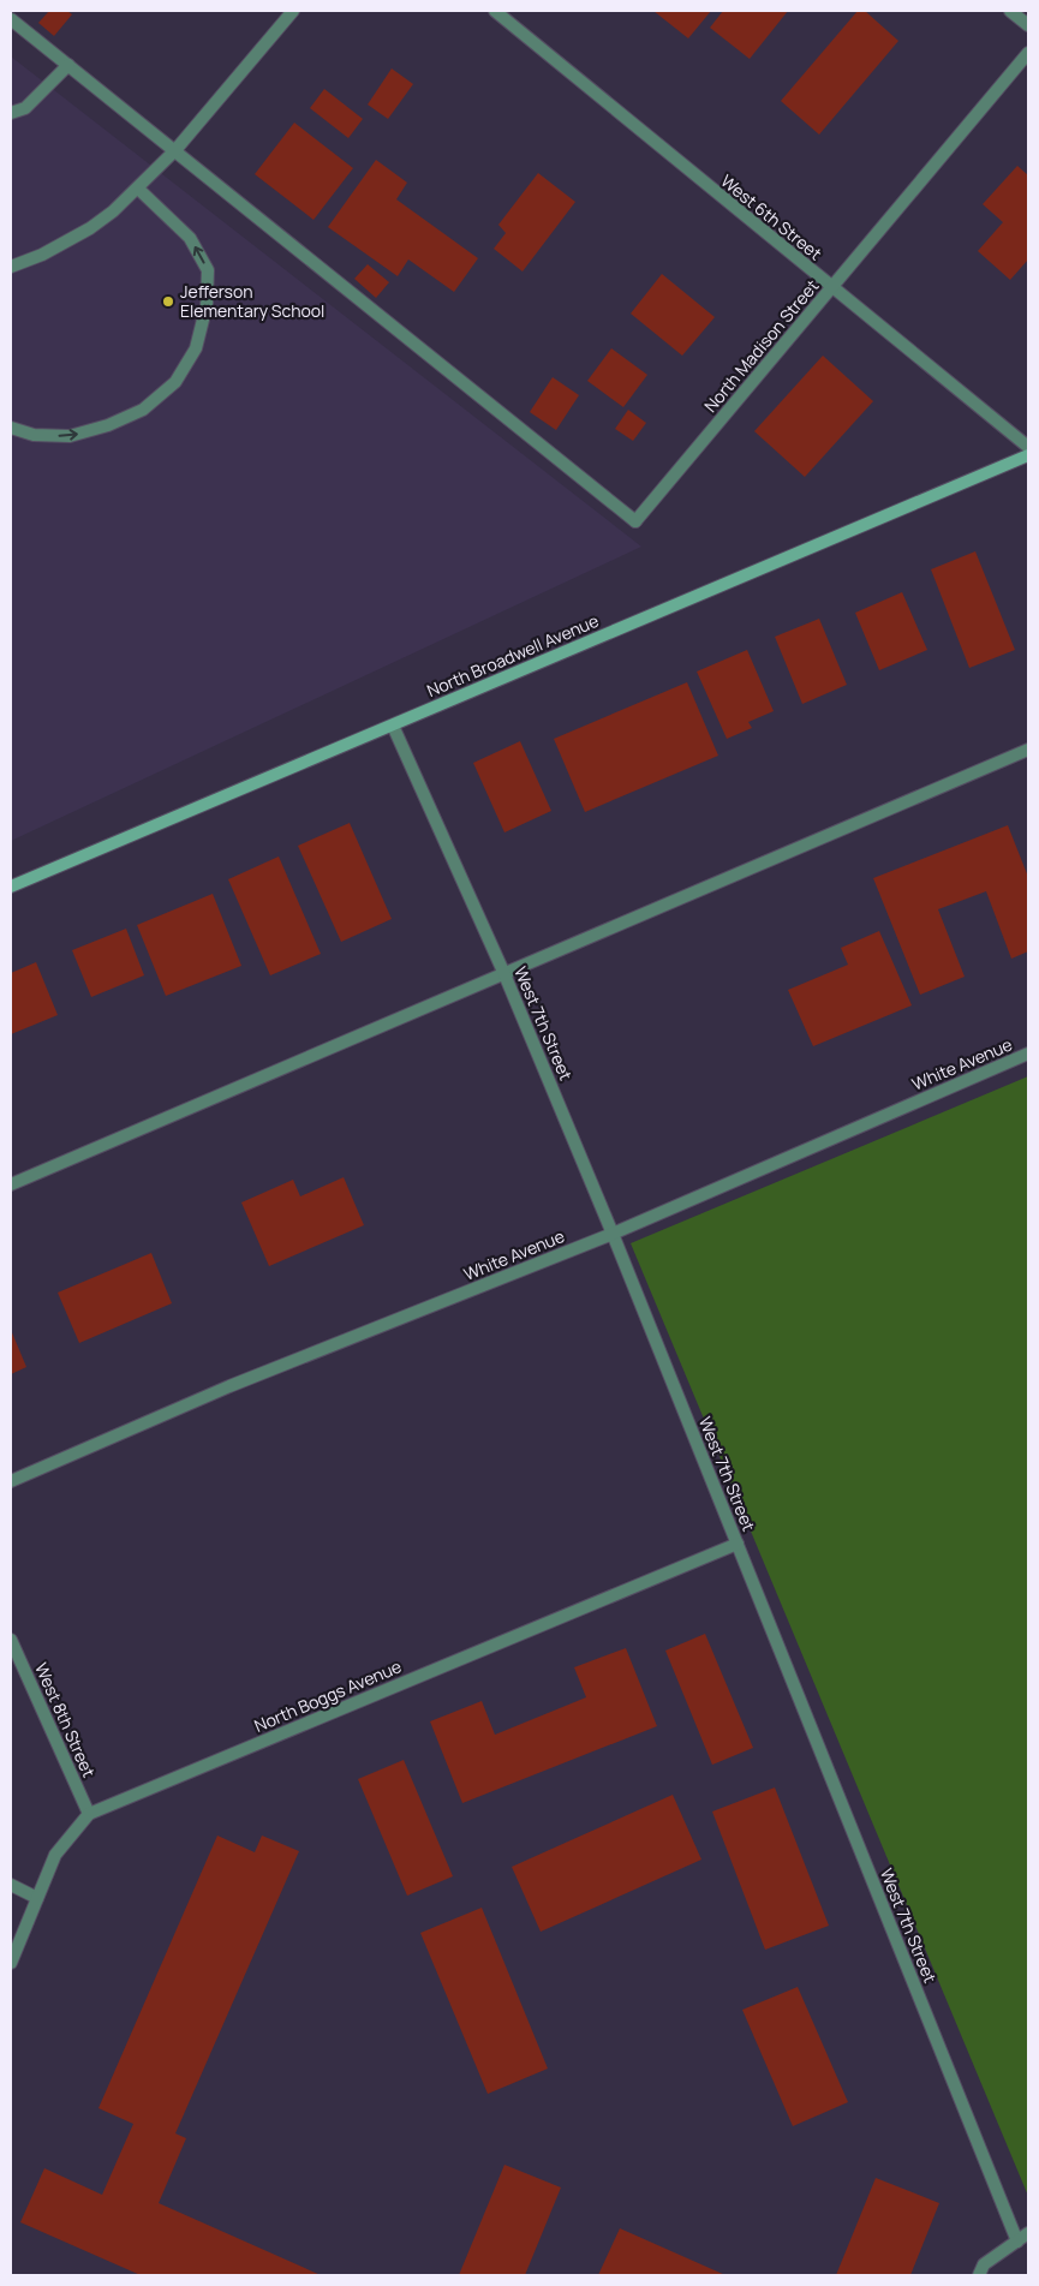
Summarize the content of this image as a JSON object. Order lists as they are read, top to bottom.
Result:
{
  "streets": {
    "main road": ["North Broadwell Avenue"],
    "street": [
      "West 6th Street",
      "North Madison Street",
      "West 7th Street",
      "White Avenue",
      "North Boggs Avenue",
      "West 8th Street"
    ]
  },
  "crossings": [
    ["West 6th Street", "North Madison Street"],
    ["North Broadwell Avenue", "West 7th Street"],
    ["West 7th Street", "White Avenue"],
    ["West 7th Street", "North Boggs Avenue"],
    ["North Boggs Avenue", "West 8th Street"]
  ],
  "places": ["Jefferson Elementary School"]
}
